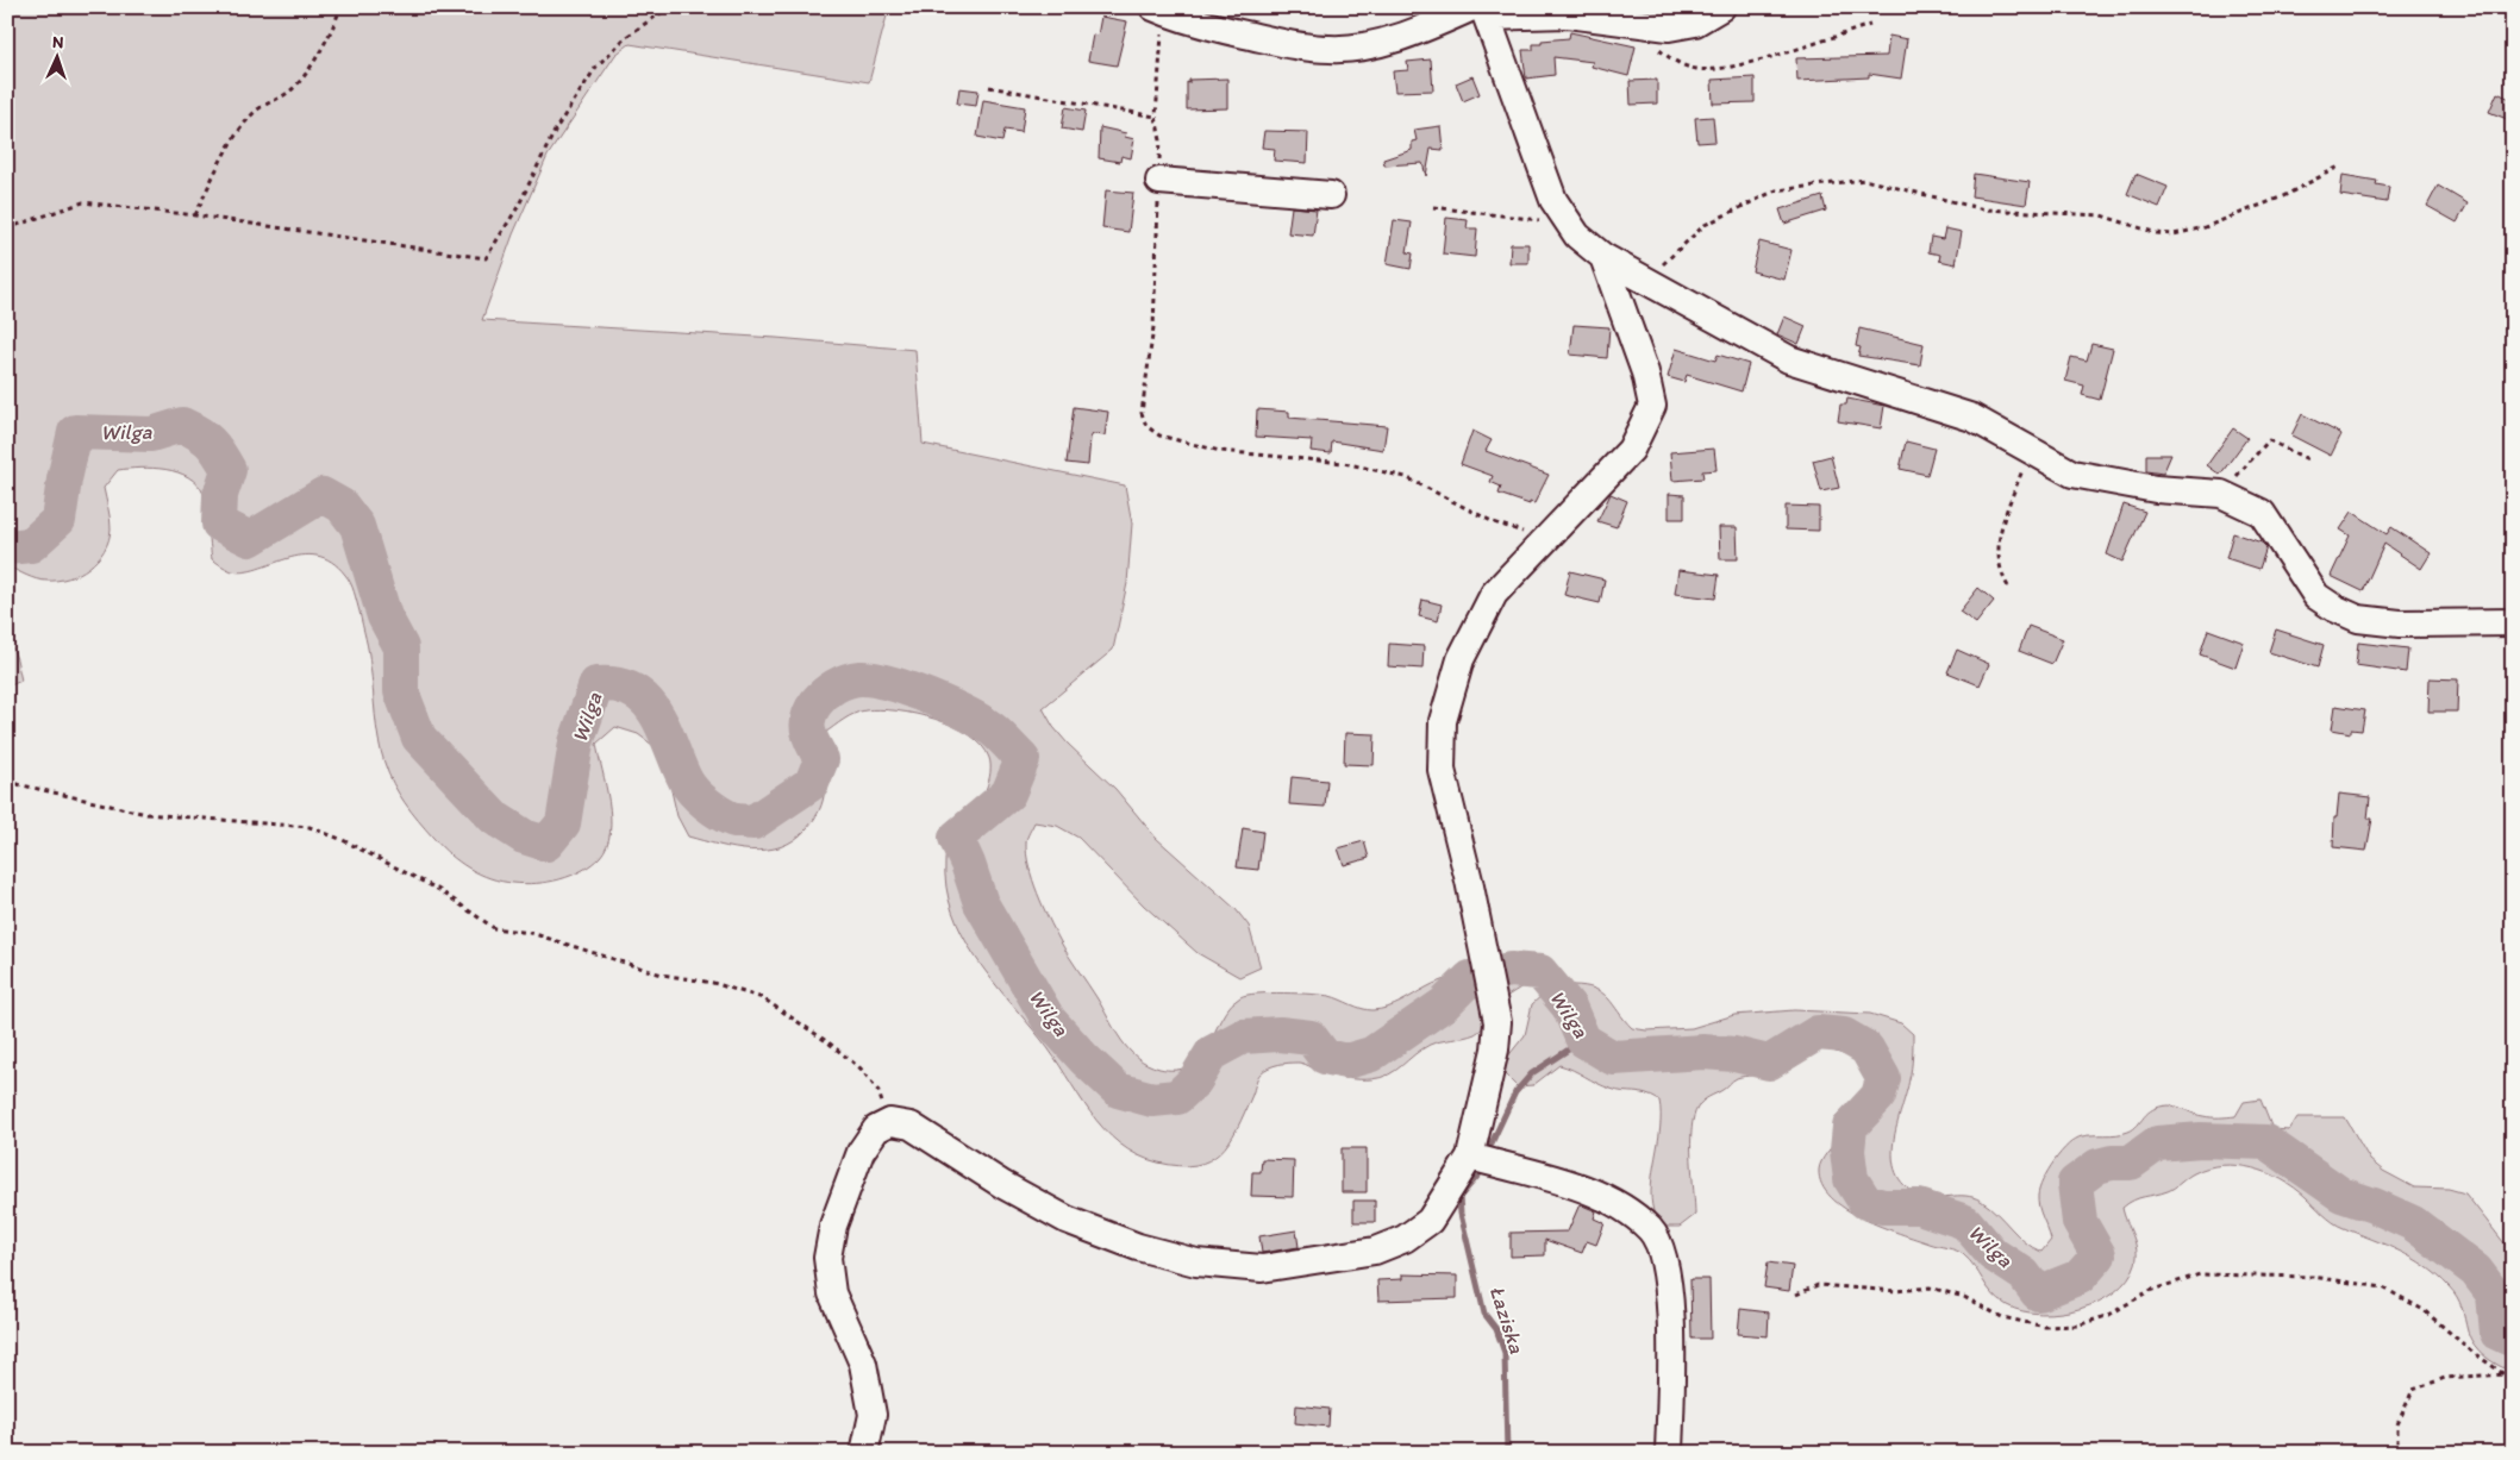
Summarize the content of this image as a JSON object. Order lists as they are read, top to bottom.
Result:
{
  "water": ["Wilga", "Łaziska"],
  "north": "top"
}
